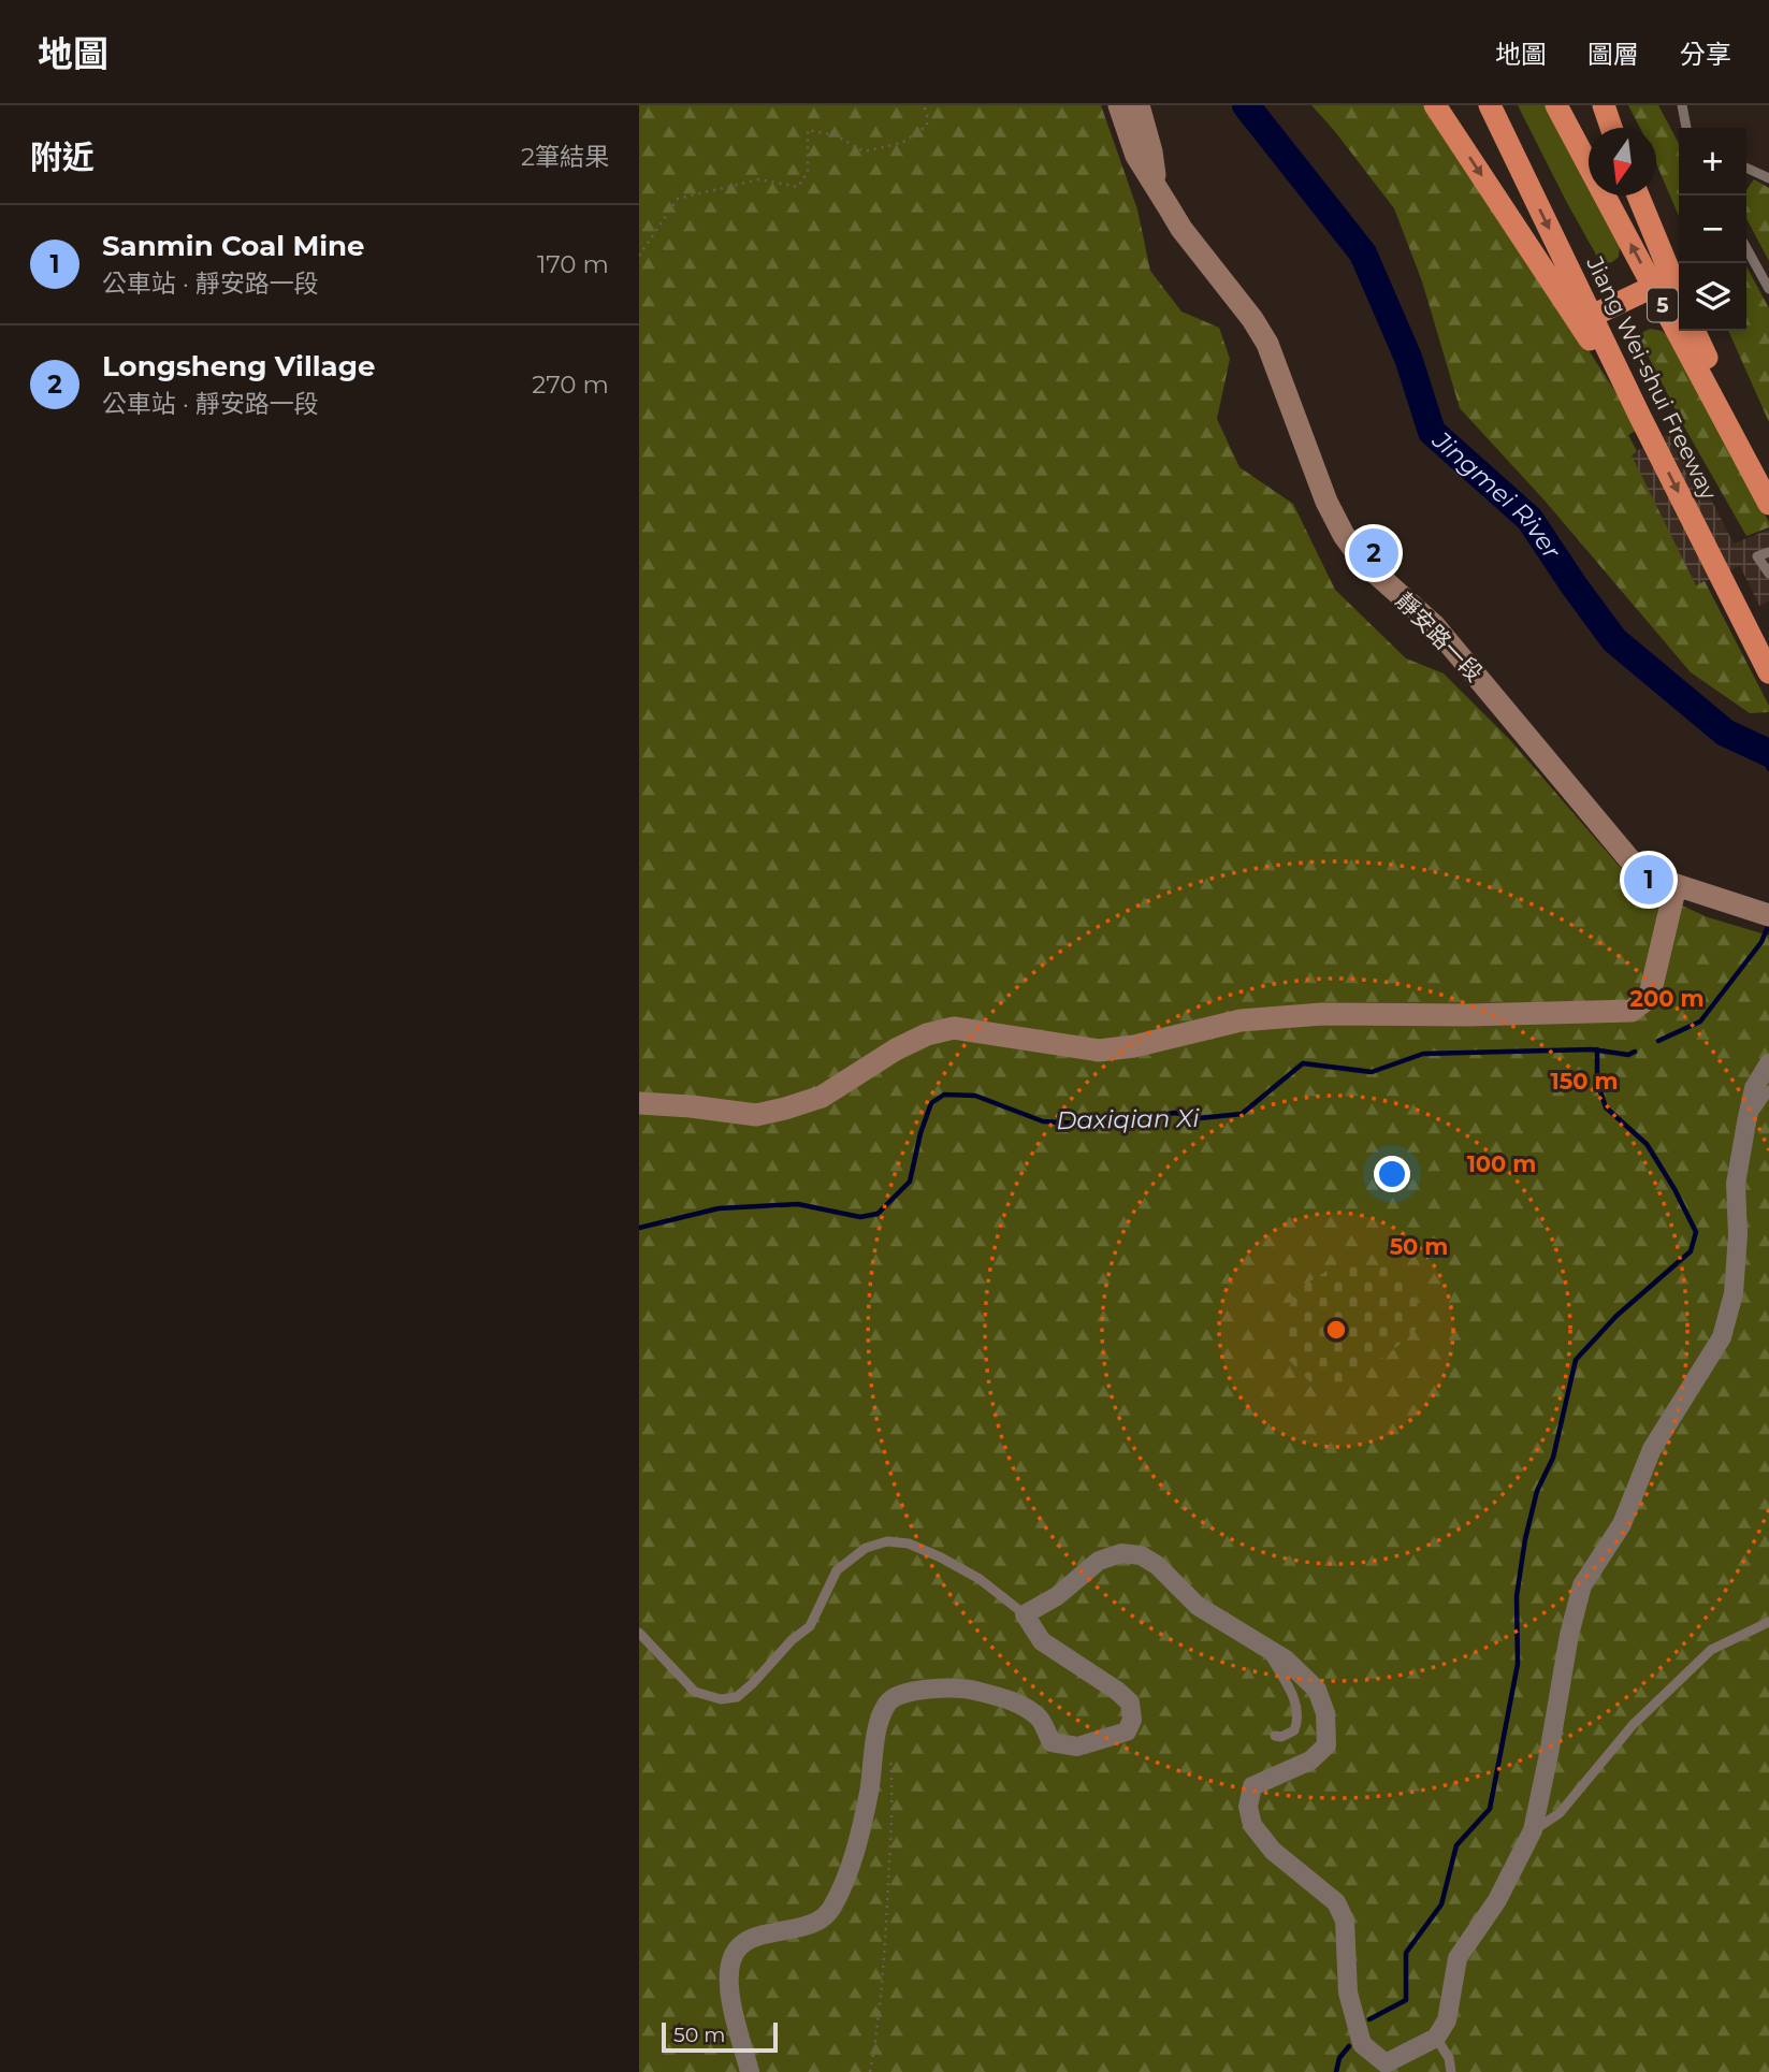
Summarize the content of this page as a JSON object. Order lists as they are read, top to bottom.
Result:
{
  "streets": {
    "highway": ["5", "Jiang Wei-shui Freeway"],
    "street": ["靜安路一段"]
  },
  "water": ["Jingmei River", "Daxiqian Xi"],
  "scale_bar": "50 m",
  "north": "bottom",
  "page": {
    "header": "地圖",
    "nav": ["地圖", "圖層", "分享"],
    "heading": ["附近", "2筆結果"],
    "map_buttons": ["+", "−"],
    "list": [
      {
        "mark": "1",
        "name": "Sanmin Coal Mine",
        "note": "公車站 · 靜安路一段",
        "value": "170 m"
      },
      {
        "mark": "2",
        "name": "Longsheng Village",
        "note": "公車站 · 靜安路一段",
        "value": "270 m"
      }
    ],
    "pins": ["2", "1"],
    "scale": "50 m"
  },
  "rings": [
    "200 m",
    "150 m",
    "100 m",
    "50 m"
  ]
}
